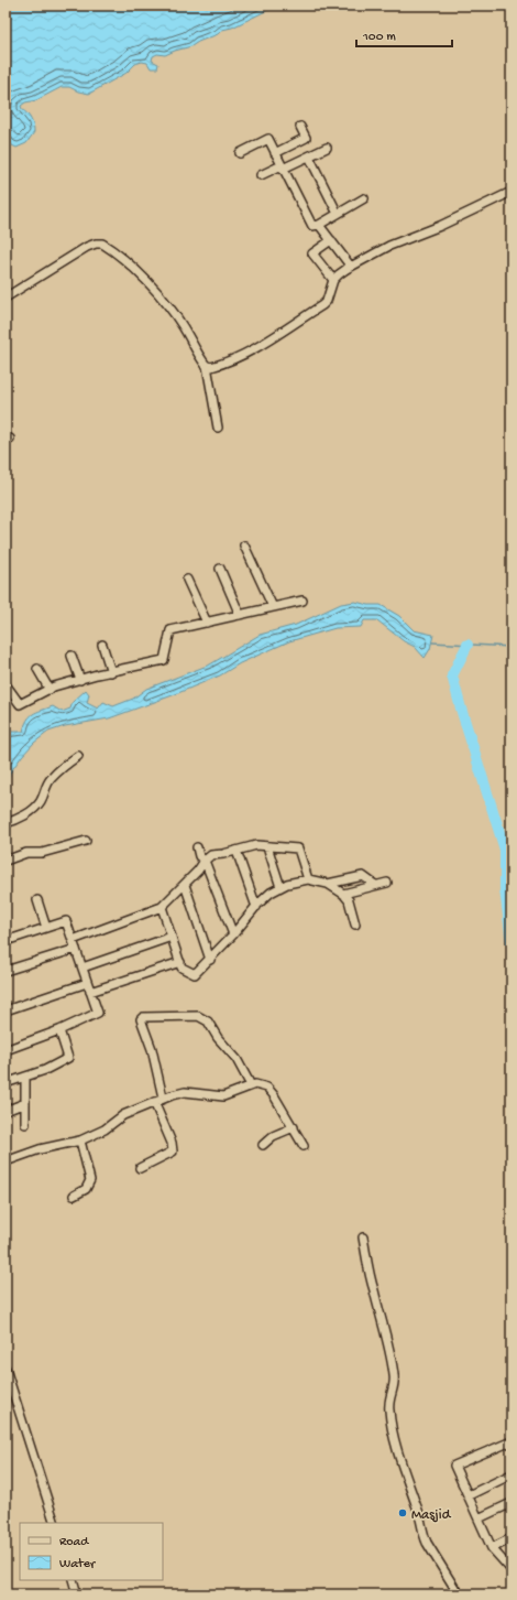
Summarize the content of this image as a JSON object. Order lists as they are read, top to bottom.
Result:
{
  "places": ["Masjid"],
  "legend": ["Road", "Water"],
  "scale_bar": "100 m"
}
